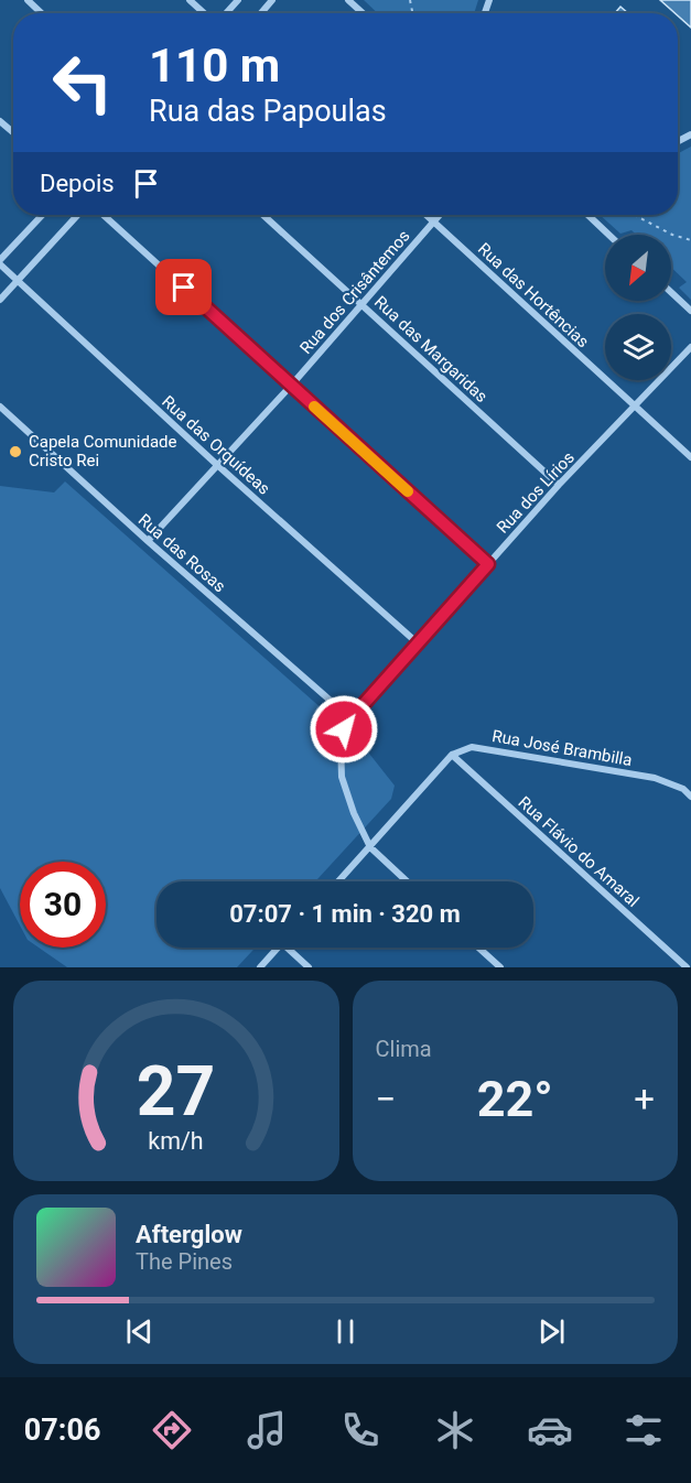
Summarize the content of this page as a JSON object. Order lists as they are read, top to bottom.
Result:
{
  "streets": {
    "street": [
      "Rua dos Crisântemos",
      "Rua das Hortências",
      "Rua das Margaridas",
      "Rua das Orquídeas",
      "Rua dos Lírios",
      "Rua das Rosas",
      "Rua José Brambilla",
      "Rua Flávio do Amaral"
    ]
  },
  "crossings": [
    ["Rua dos Crisântemos", "Rua das Hortências"],
    ["Rua dos Crisântemos", "Rua das Margaridas"],
    ["Rua dos Crisântemos", "Rua das Orquídeas"],
    ["Rua dos Crisântemos", "Rua das Rosas"],
    ["Rua das Hortências", "Rua dos Lírios"],
    ["Rua das Margaridas", "Rua dos Lírios"],
    ["Rua das Orquídeas", "Rua dos Lírios"],
    ["Rua dos Lírios", "Rua das Rosas"],
    ["Rua José Brambilla", "Rua Flávio do Amaral"]
  ],
  "places": ["Capela Comunidade Cristo Rei"],
  "north": "bottom left",
  "page": {
    "turn": ["110 m", "Rua das Papoulas"],
    "then": "Depois",
    "limit": "30",
    "trip": "07:07 · 1 min · 320 m",
    "tile": "Clima",
    "heat": ["−", "22°", "+"],
    "song": ["Afterglow", "The Pines"],
    "tabs": "07:06",
    "gauge": ["27", "km/h"]
  }
}
